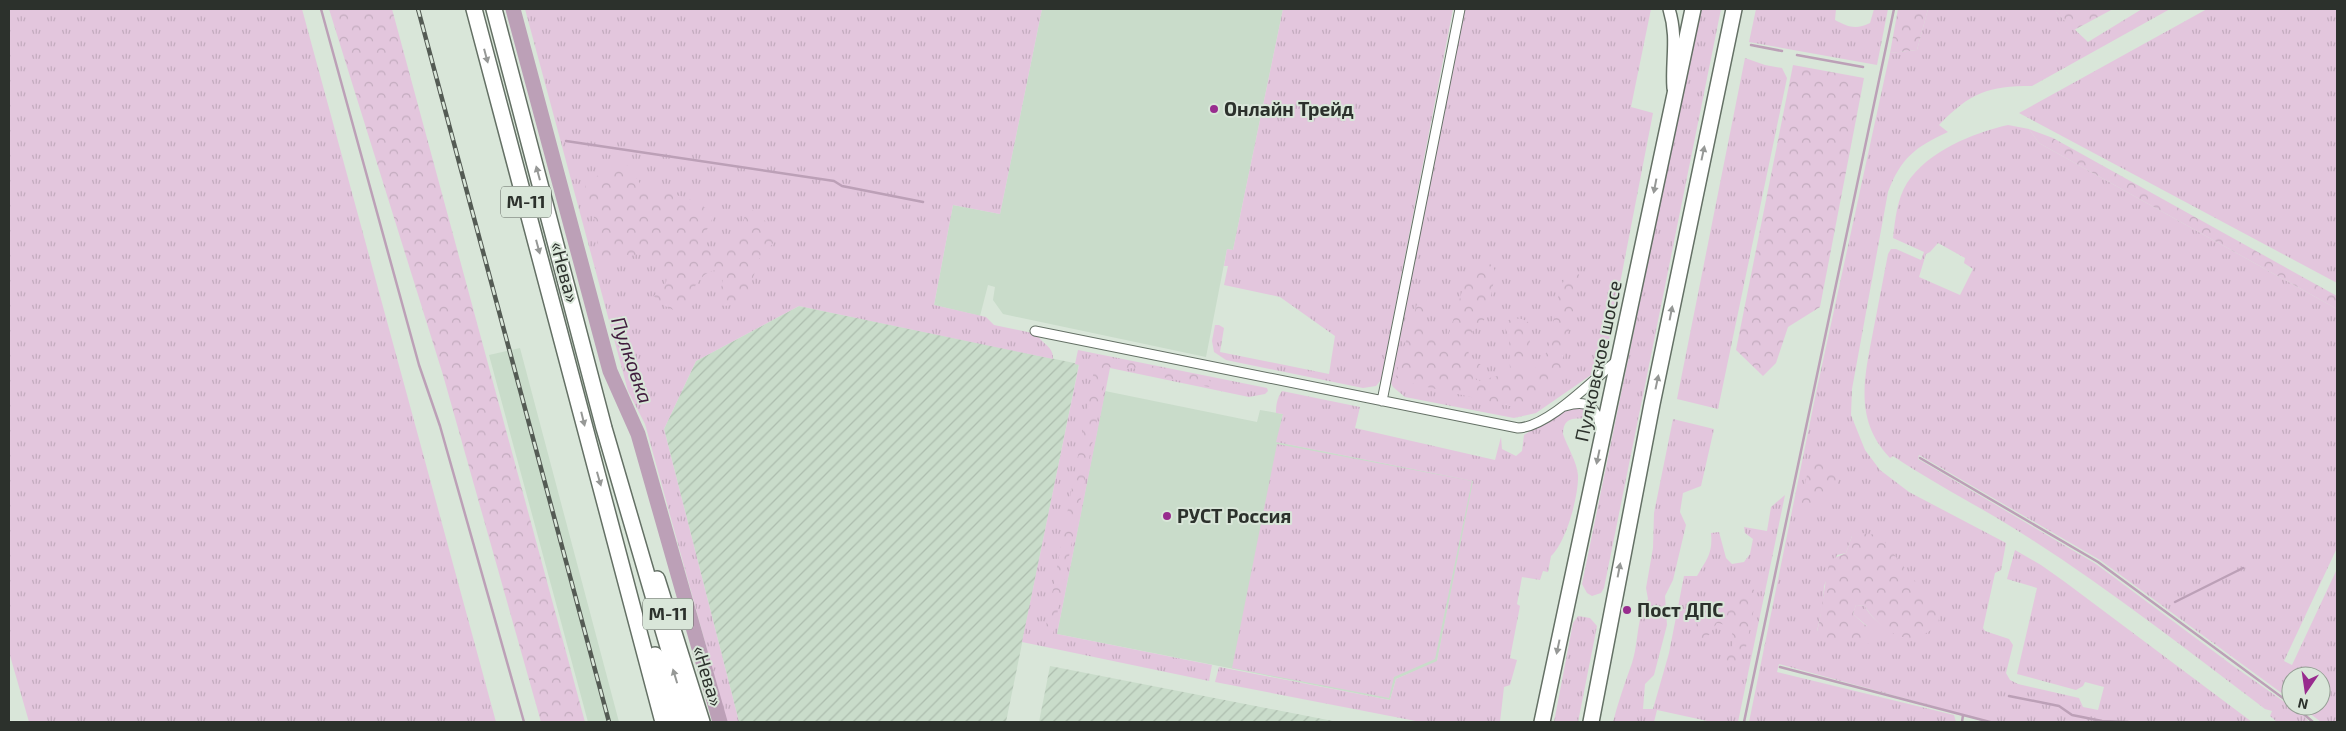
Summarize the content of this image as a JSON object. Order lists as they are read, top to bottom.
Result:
{
  "streets": {
    "highway": ["М-11", "«Нева»", "Пулковское шоссе"]
  },
  "water": ["Пулковка"],
  "places": ["Онлайн Трейд", "РУСТ Россия", "Пост ДПС"],
  "north": "bottom"
}
